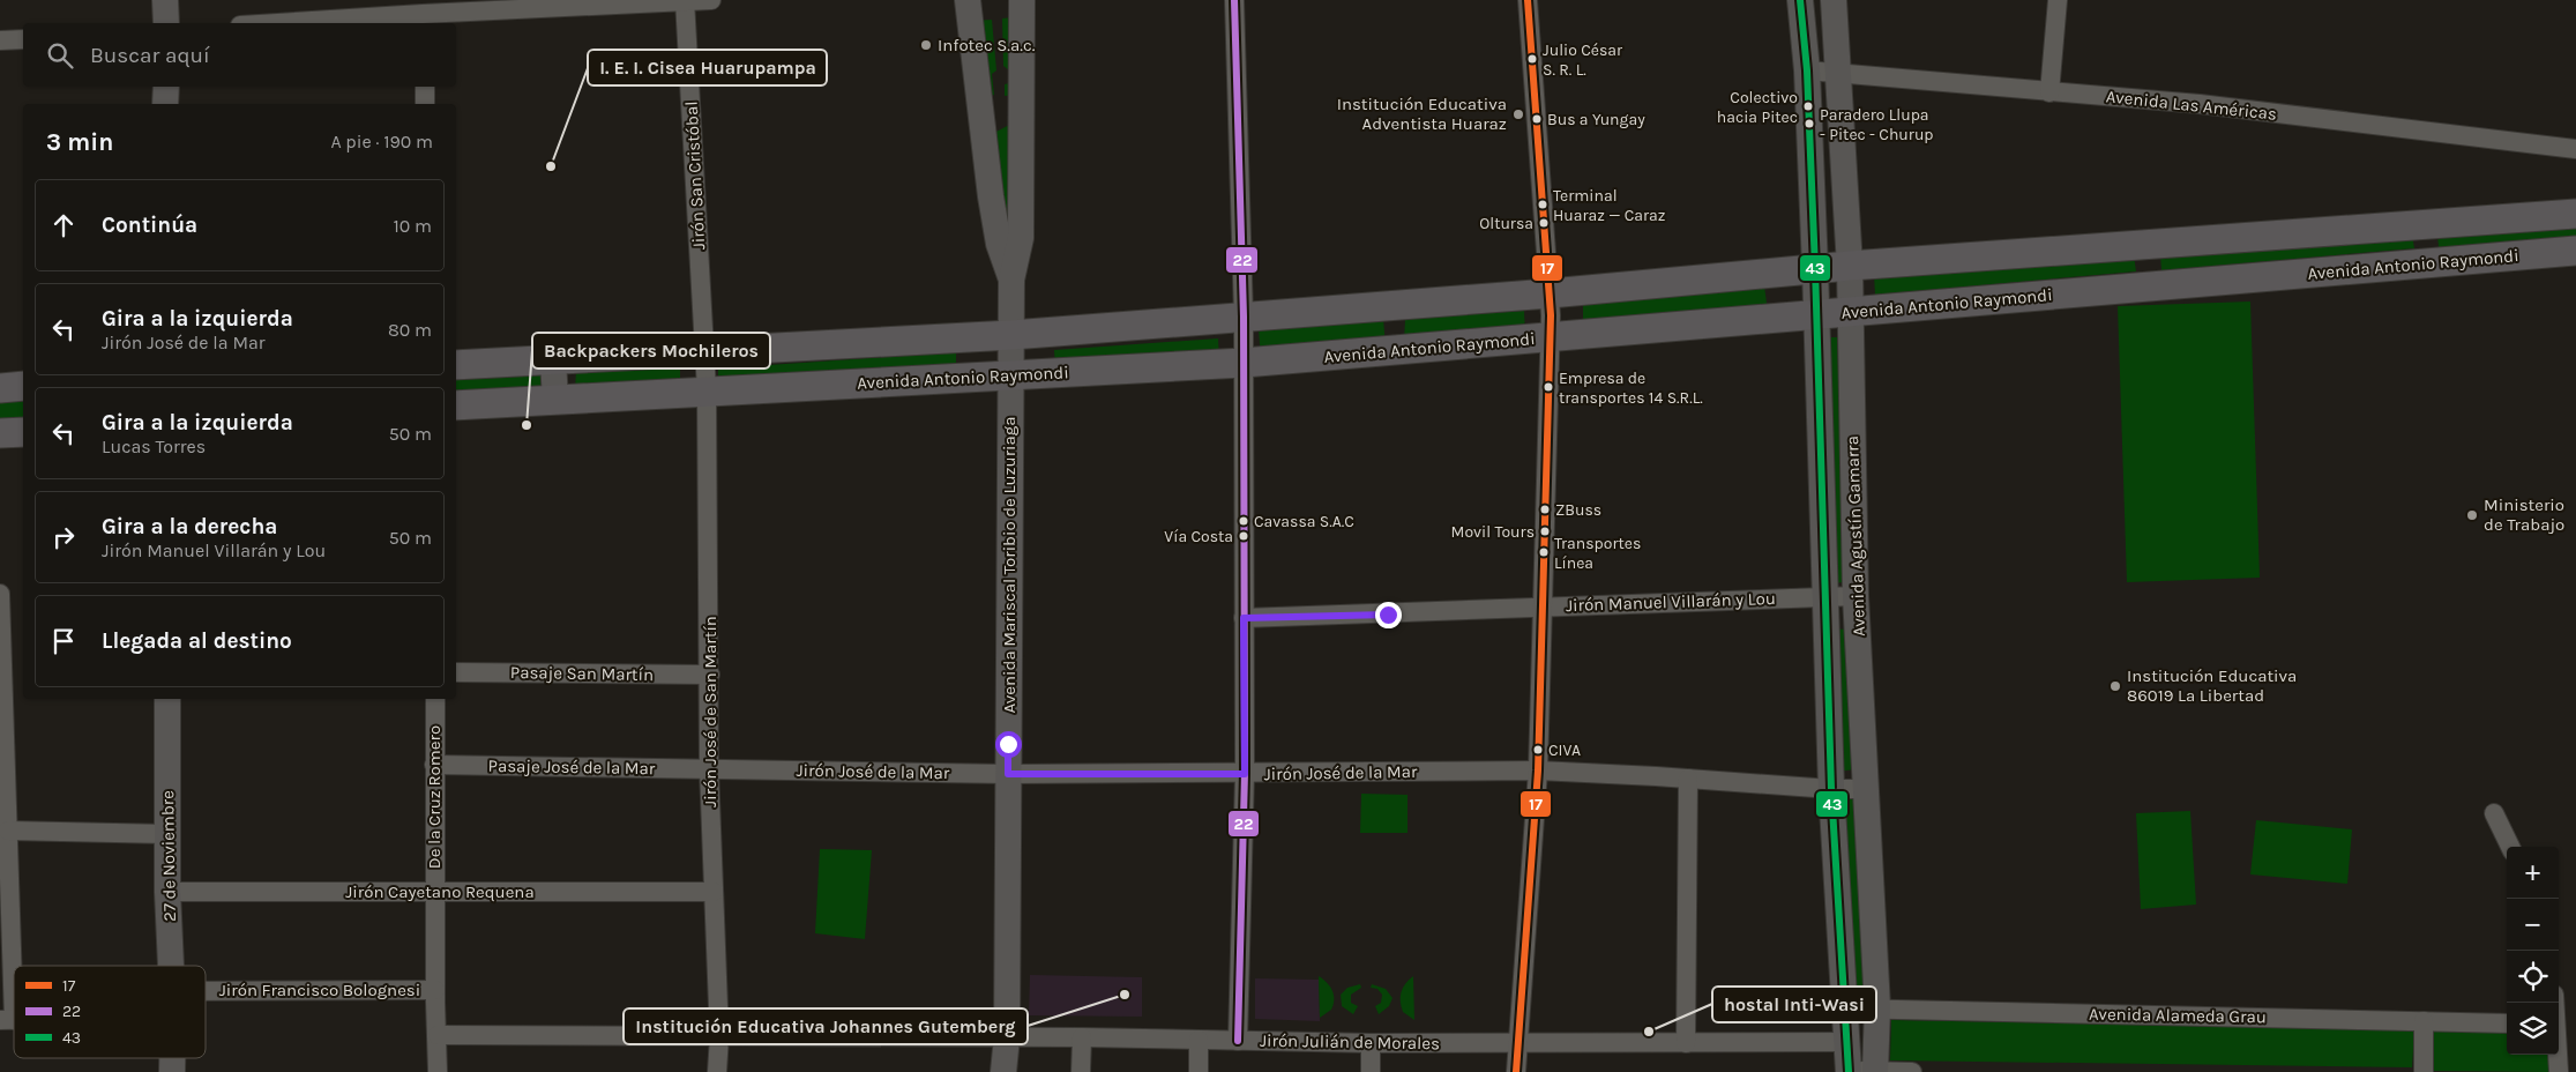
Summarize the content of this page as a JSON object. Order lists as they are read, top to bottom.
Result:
{
  "streets": {
    "main road": [
      "Avenida Antonio Raymondi",
      "Avenida Agustín Gamarra",
      "Avenida Mariscal Toribio de Luzuriaga",
      "27 de Noviembre"
    ],
    "street": [
      "Avenida Las Américas",
      "Jirón San Cristóbal",
      "Jirón Manuel Villarán y Lou",
      "Pasaje San Martín",
      "Jirón José de San Martín",
      "Pasaje José de la Mar",
      "Jirón José de la Mar",
      "De la Cruz Romero",
      "Jirón Cayetano Requena",
      "Jirón Francisco Bolognesi",
      "Avenida Alameda Grau",
      "Jirón Julián de Morales"
    ]
  },
  "crossings": [
    ["Avenida Las Américas", "Avenida Agustín Gamarra"],
    ["Jirón San Cristóbal", "Jirón José de San Martín"],
    ["Avenida Antonio Raymondi", "Avenida Agustín Gamarra"],
    ["Avenida Antonio Raymondi", "Avenida Mariscal Toribio de Luzuriaga"],
    ["Avenida Antonio Raymondi", "Jirón José de San Martín"],
    ["Avenida Agustín Gamarra", "Jirón Manuel Villarán y Lou"],
    ["Avenida Agustín Gamarra", "Jirón José de la Mar"],
    ["Avenida Agustín Gamarra", "Avenida Alameda Grau"],
    ["Avenida Agustín Gamarra", "Jirón Julián de Morales"],
    ["Avenida Mariscal Toribio de Luzuriaga", "Jirón José de la Mar"],
    ["Avenida Mariscal Toribio de Luzuriaga", "Jirón Julián de Morales"],
    ["Pasaje San Martín", "Jirón José de San Martín"],
    ["Jirón José de San Martín", "Pasaje José de la Mar"],
    ["Jirón José de San Martín", "Jirón José de la Mar"],
    ["Jirón José de San Martín", "Jirón Cayetano Requena"],
    ["Jirón José de San Martín", "Jirón Julián de Morales"],
    ["Pasaje José de la Mar", "Jirón José de la Mar"],
    ["Pasaje José de la Mar", "De la Cruz Romero"],
    ["De la Cruz Romero", "Jirón Cayetano Requena"],
    ["De la Cruz Romero", "Jirón Francisco Bolognesi"],
    ["De la Cruz Romero", "Jirón Julián de Morales"],
    ["27 de Noviembre", "Jirón Cayetano Requena"]
  ],
  "places": [
    "Infotec S.a.c.",
    "Julio César S. R. L.",
    "Colectivo hacia Pitec",
    "Institución Educativa Adventista Huaraz",
    "Bus a Yungay",
    "Paradero Llupa - Pitec - Churup",
    "I. E. I. Cisea Huarupampa",
    "Terminal Huaraz — Caraz",
    "Oltursa",
    "Empresa de transportes 14 S.R.L.",
    "Backpackers Mochileros",
    "ZBuss",
    "Ministerio de Trabajo",
    "Cavassa S.A.C",
    "Movil Tours",
    "Vía Costa",
    "Transportes Línea",
    "Institución Educativa 86019 La Libertad",
    "CIVA",
    "Institución Educativa Johannes Gutemberg",
    "hostal Inti-Wasi"
  ],
  "lines": ["transit line 17", "transit line 22", "transit line 43"],
  "legend": ["17", "22", "43"],
  "page": {
    "search": "Buscar aquí",
    "heading": ["3 min", "A pie · 190 m"],
    "list": [
      ["Continúa", "10 m"],
      ["Gira a la izquierda", "Jirón José de la Mar", "80 m"],
      ["Gira a la izquierda", "Lucas Torres", "50 m"],
      ["Gira a la derecha", "Jirón Manuel Villarán y Lou", "50 m"],
      "Llegada al destino"
    ],
    "map_buttons": ["+", "−"]
  }
}
